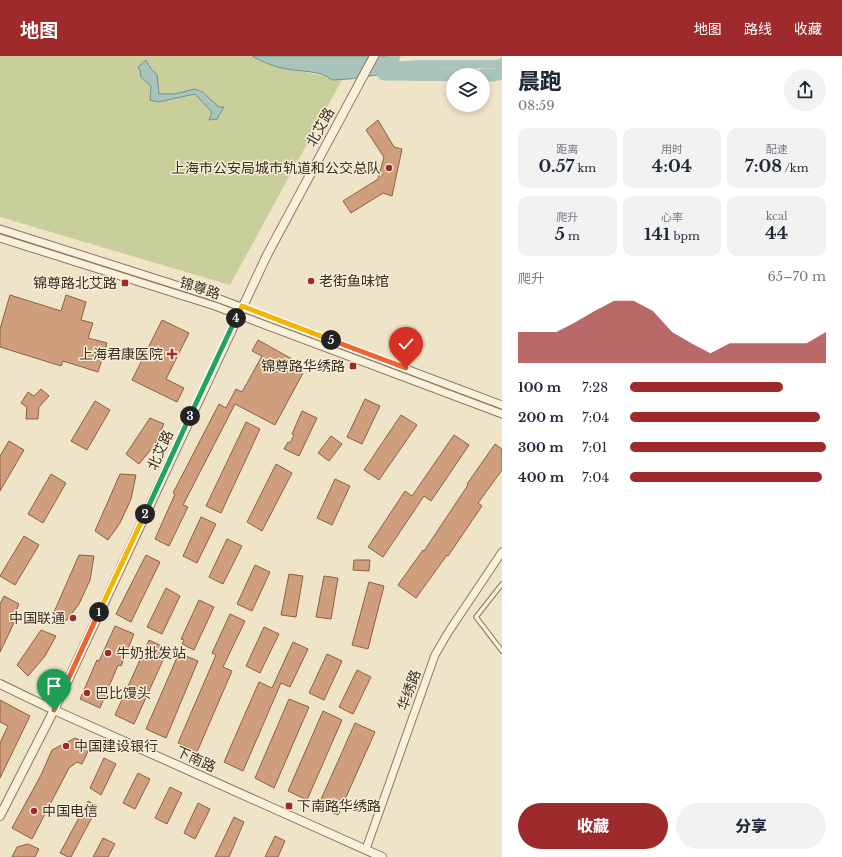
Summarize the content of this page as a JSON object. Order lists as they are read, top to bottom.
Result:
{
  "streets": {
    "street": [
      "北艾路",
      "锦尊路",
      "华绣路",
      "下南路"
    ]
  },
  "crossings": [
    ["北艾路", "锦尊路"],
    ["北艾路", "下南路"],
    ["华绣路", "下南路"]
  ],
  "places": {
    "other": [
      "上海市公安局城市轨道和公交总队",
      "老街鱼味馆",
      "中国联通",
      "牛奶批发站",
      "巴比馒头",
      "中国建设银行",
      "中国电信"
    ],
    "transit": ["锦尊路北艾路", "锦尊路华绣路", "下南路华绣路"],
    "health": ["上海君康医院"]
  },
  "page": {
    "header": "地图",
    "nav": ["地图", "路线", "收藏"],
    "heading": ["晨跑", "08:59"],
    "stats": [
      ["距离", "0.57 km"],
      ["用时", "4:04"],
      ["配速", "7:08 /km"],
      ["爬升", "5 m"],
      ["心率", "141 bpm"],
      ["kcal", "44"]
    ],
    "chart": ["爬升", "65–70 m"],
    "pins": [
      "4",
      "5",
      "3",
      "2",
      "1"
    ],
    "list": [
      {
        "name": "100 m",
        "note": "7:28"
      },
      {
        "name": "200 m",
        "note": "7:04"
      },
      {
        "name": "300 m",
        "note": "7:01"
      },
      {
        "name": "400 m",
        "note": "7:04"
      }
    ],
    "buttons": ["收藏", "分享"]
  }
}
